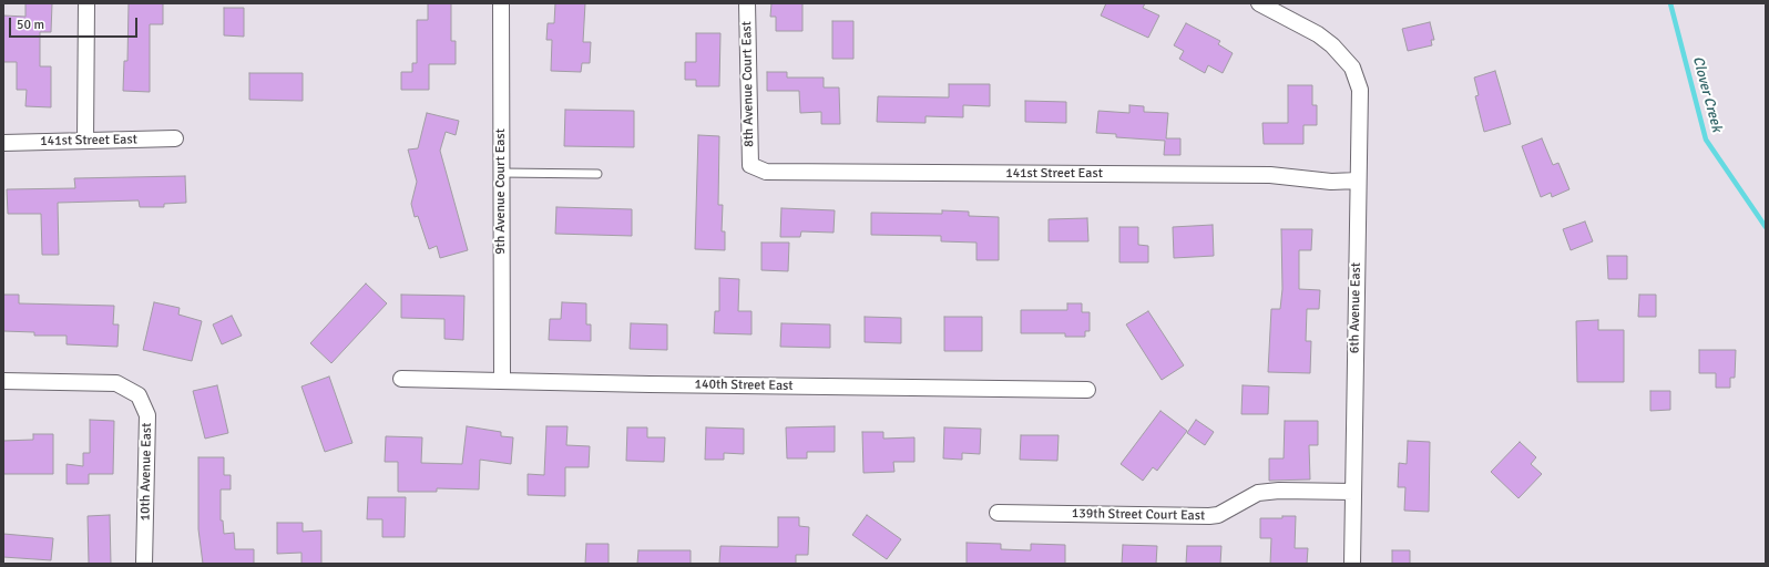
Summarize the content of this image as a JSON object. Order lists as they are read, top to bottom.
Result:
{
  "streets": {
    "street": [
      "8th Avenue Court East",
      "141st Street East",
      "9th Avenue Court East",
      "6th Avenue East",
      "140th Street East",
      "10th Avenue East",
      "139th Street Court East"
    ]
  },
  "crossings": [
    ["8th Avenue Court East", "141st Street East"],
    ["141st Street East", "6th Avenue East"],
    ["9th Avenue Court East", "140th Street East"],
    ["6th Avenue East", "139th Street Court East"]
  ],
  "water": ["Clover Creek"],
  "scale_bar": "50 m"
}
